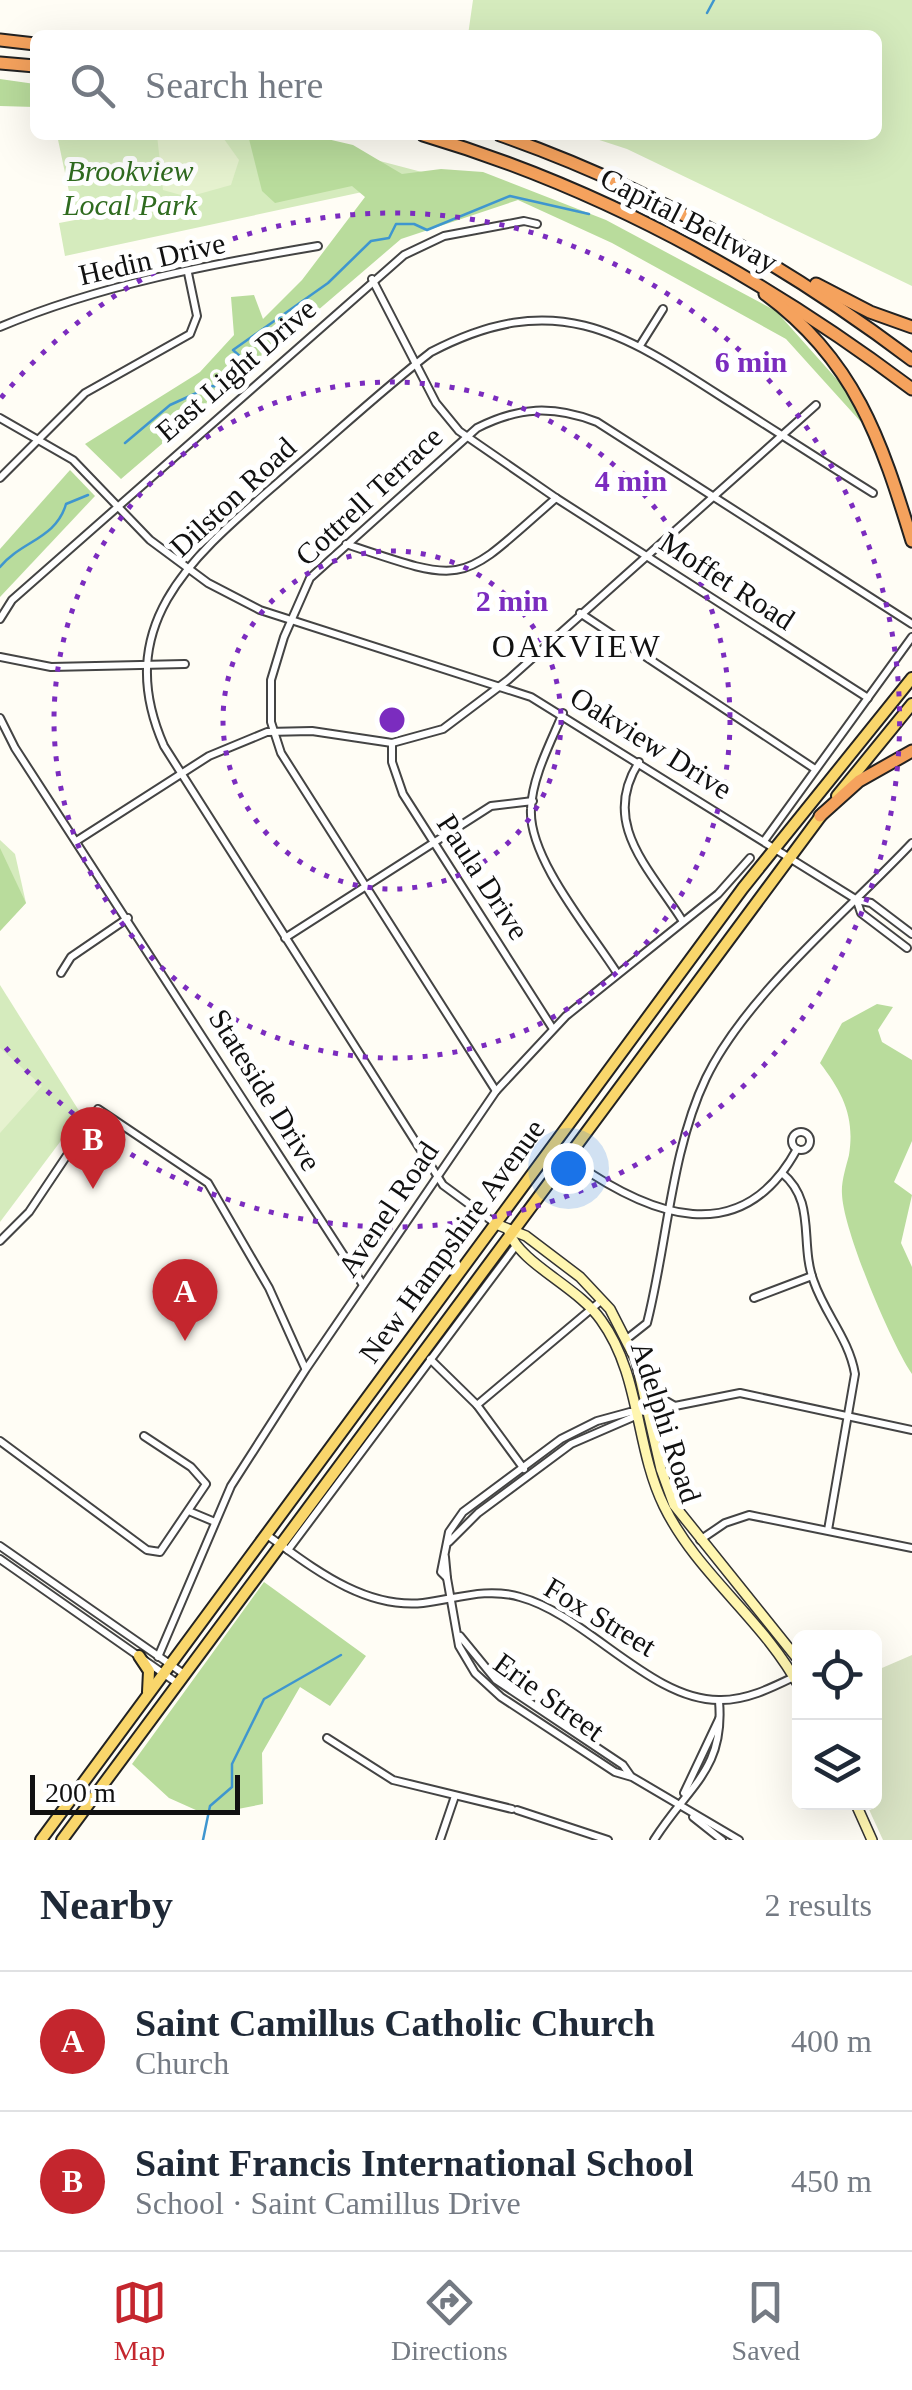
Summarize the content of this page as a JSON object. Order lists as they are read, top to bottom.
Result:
{
  "streets": {
    "highway": ["Capital Beltway"],
    "main road": ["New Hampshire Avenue", "Adelphi Road"],
    "street": [
      "Hedin Drive",
      "East Light Drive",
      "Cottrell Terrace",
      "Dilston Road",
      "Moffet Road",
      "Oakview Drive",
      "Paula Drive",
      "Stateside Drive",
      "Avenel Road",
      "Fox Street",
      "Erie Street"
    ]
  },
  "crossings": [
    ["East Light Drive", "Moffet Road"],
    ["East Light Drive", "Oakview Drive"],
    ["Cottrell Terrace", "Moffet Road"],
    ["Cottrell Terrace", "Oakview Drive"],
    ["Cottrell Terrace", "Avenel Road"],
    ["Dilston Road", "Moffet Road"],
    ["Dilston Road", "Oakview Drive"],
    ["Dilston Road", "Avenel Road"],
    ["Dilston Road", "New Hampshire Avenue"],
    ["Dilston Road", "Adelphi Road"],
    ["Oakview Drive", "New Hampshire Avenue"],
    ["Paula Drive", "Avenel Road"],
    ["Stateside Drive", "Avenel Road"],
    ["New Hampshire Avenue", "Adelphi Road"],
    ["New Hampshire Avenue", "Fox Street"],
    ["Fox Street", "Erie Street"]
  ],
  "districts": ["OAKVIEW"],
  "parks": ["Brookview Local Park"],
  "scale_bar": "200 m",
  "page": {
    "search": "Search here",
    "pins": ["B", "A"],
    "scale": "200 m",
    "heading": ["Nearby", "2 results"],
    "list": [
      {
        "mark": "A",
        "name": "Saint Camillus Catholic Church",
        "note": "Church",
        "value": "400 m"
      },
      {
        "mark": "B",
        "name": "Saint Francis International School",
        "note": "School · Saint Camillus Drive",
        "value": "450 m"
      }
    ],
    "nav": ["Map", "Directions", "Saved"]
  },
  "rings": ["6 min", "4 min", "2 min"]
}
